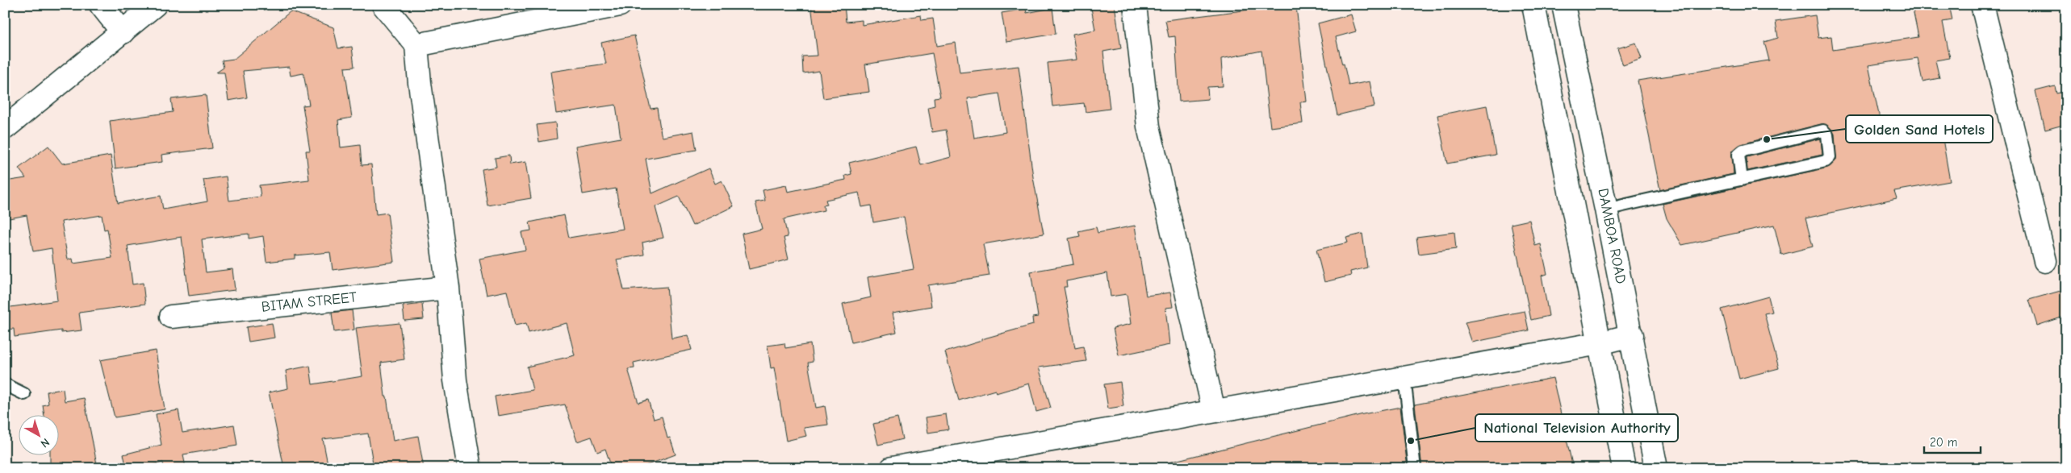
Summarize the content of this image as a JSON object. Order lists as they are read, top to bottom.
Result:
{
  "streets": {
    "street": ["DAMBOA ROAD", "BITAM STREET"]
  },
  "places": ["Golden Sand Hotels", "National Television Authority"],
  "scale_bar": "20 m",
  "north": "bottom right"
}
